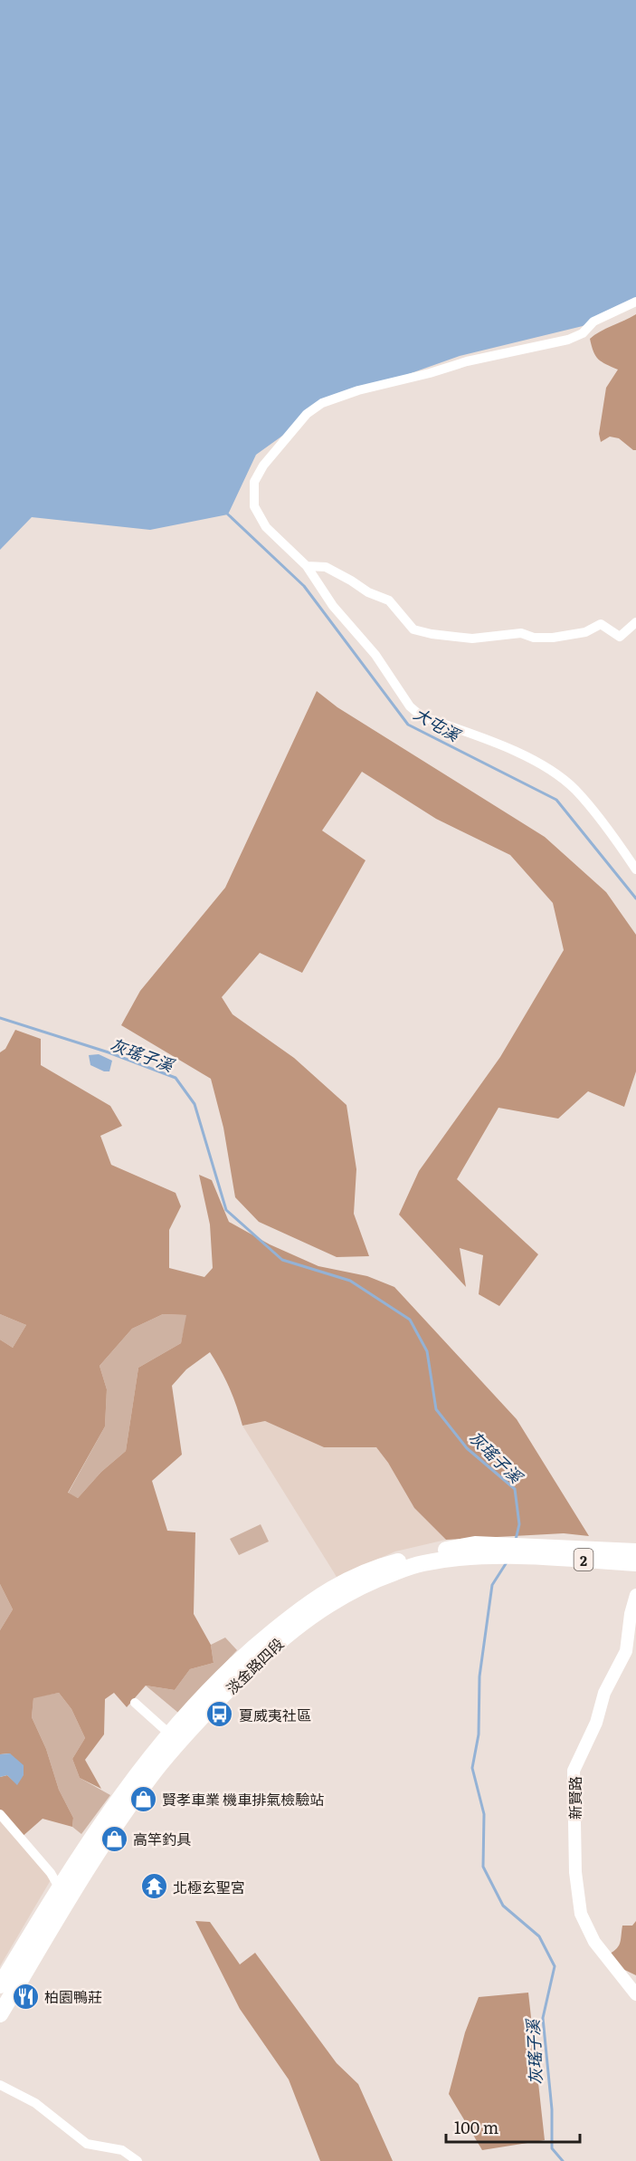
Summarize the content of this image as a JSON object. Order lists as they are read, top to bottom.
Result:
{
  "streets": {
    "main road": ["2", "淡金路四段"],
    "street": ["新賢路"]
  },
  "crossings": [
    ["2", "淡金路四段"]
  ],
  "water": ["大屯溪", "灰瑤子溪"],
  "places": {
    "bus stop": ["夏威夷社區"],
    "shop": ["賢孝車業 機車排氣檢驗站", "高竿釣具"],
    "temple": ["北極玄聖宮"],
    "restaurant": ["柏園鴨莊"]
  },
  "scale_bar": "100 m"
}
